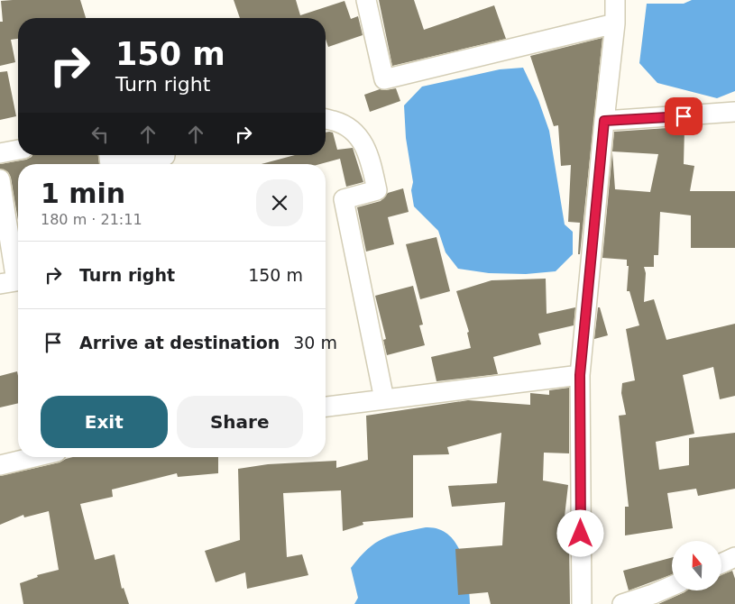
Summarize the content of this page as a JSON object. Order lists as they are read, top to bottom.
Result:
{
  "north": "top",
  "page": {
    "turn": ["150 m", "Turn right"],
    "heading": ["1 min", "180 m · 21:11"],
    "list": [
      {
        "name": "Turn right",
        "value": "150 m"
      },
      {
        "name": "Arrive at destination",
        "value": "30 m"
      }
    ],
    "buttons": ["Exit", "Share"]
  }
}
